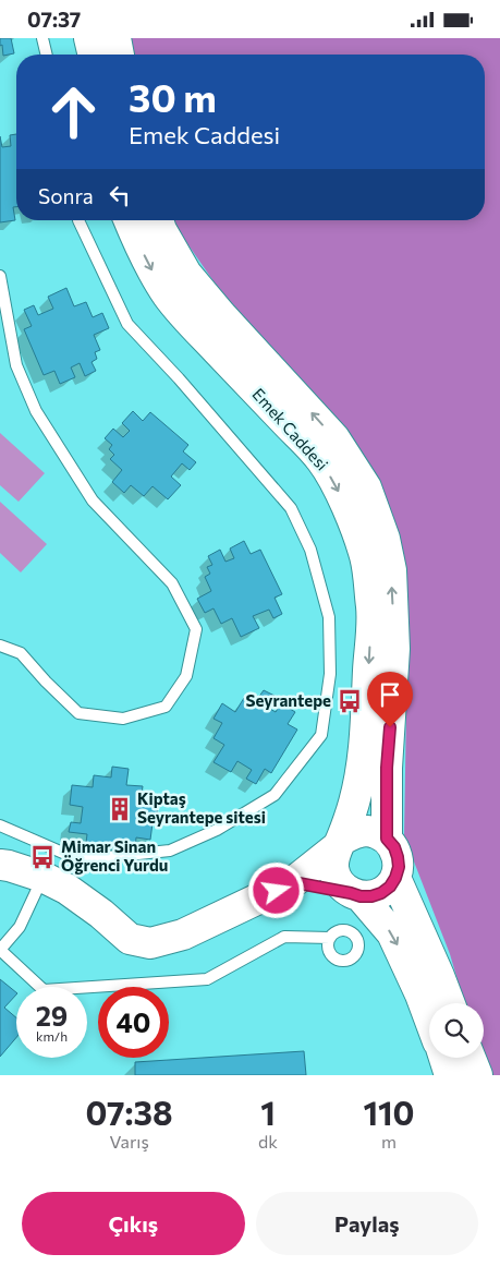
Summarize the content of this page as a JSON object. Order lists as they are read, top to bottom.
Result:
{
  "streets": {
    "street": ["Emek Caddesi"]
  },
  "places": {
    "bus stop": ["Seyrantepe", "Mimar Sinan Öğrenci Yurdu"],
    "building": ["Kiptaş Seyrantepe sitesi"]
  },
  "page": {
    "status": "07:37",
    "turn": ["30 m", "Emek Caddesi"],
    "then": "Sonra",
    "speed": "29 km/h",
    "limit": "40",
    "eta": [
      "07:38",
      "Varış",
      "1",
      "dk",
      "110",
      "m"
    ],
    "buttons": ["Çıkış", "Paylaş"]
  }
}
